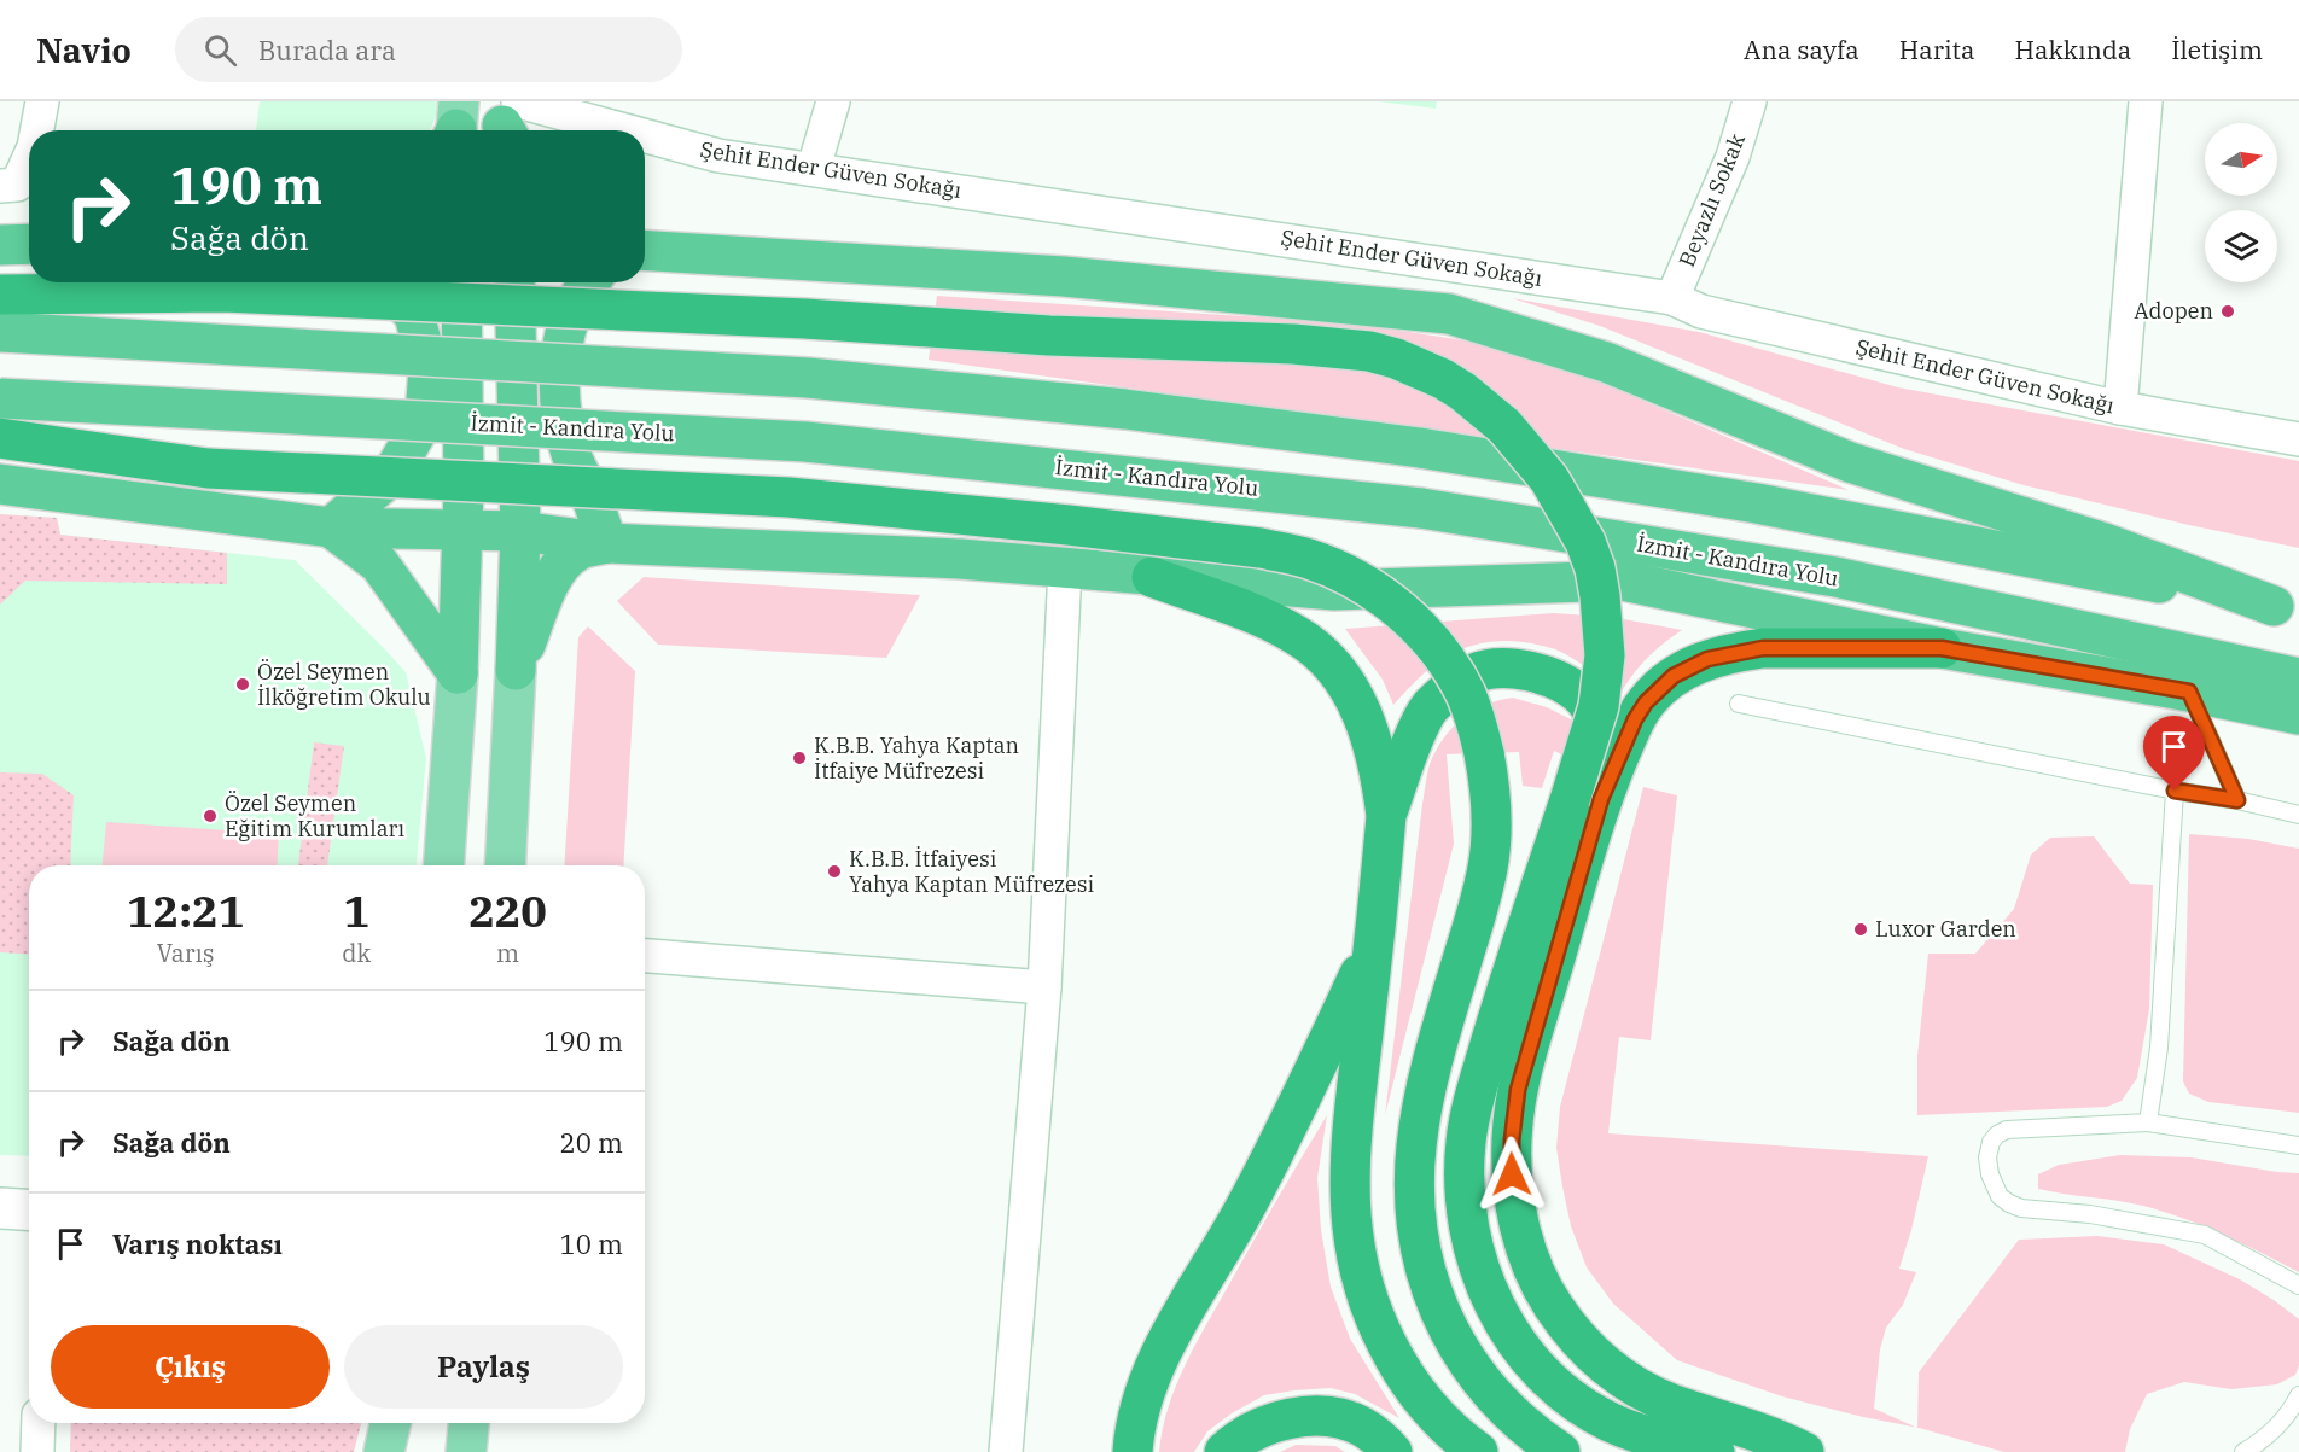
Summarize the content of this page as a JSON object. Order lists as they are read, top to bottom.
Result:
{
  "streets": {
    "highway": ["İzmit - Kandıra Yolu"],
    "street": ["Şehit Ender Güven Sokağı", "Beyazlı Sokak"]
  },
  "crossings": [
    ["Şehit Ender Güven Sokağı", "Beyazlı Sokak"]
  ],
  "places": [
    "Adopen",
    "Özel Seymen İlköğretim Okulu",
    "K.B.B. Yahya Kaptan İtfaiye Müfrezesi",
    "Özel Seymen Eğitim Kurumları",
    "K.B.B. İtfaiyesi Yahya Kaptan Müfrezesi",
    "Luxor Garden"
  ],
  "north": "right",
  "page": {
    "header": "Navio",
    "search": "Burada ara",
    "nav": [
      "Ana sayfa",
      "Harita",
      "Hakkında",
      "İletişim"
    ],
    "turn": ["190 m", "Sağa dön"],
    "eta": [
      "12:21",
      "Varış",
      "1",
      "dk",
      "220",
      "m"
    ],
    "list": [
      {
        "name": "Sağa dön",
        "value": "190 m"
      },
      {
        "name": "Sağa dön",
        "value": "20 m"
      },
      {
        "name": "Varış noktası",
        "value": "10 m"
      }
    ],
    "buttons": ["Çıkış", "Paylaş"]
  }
}
